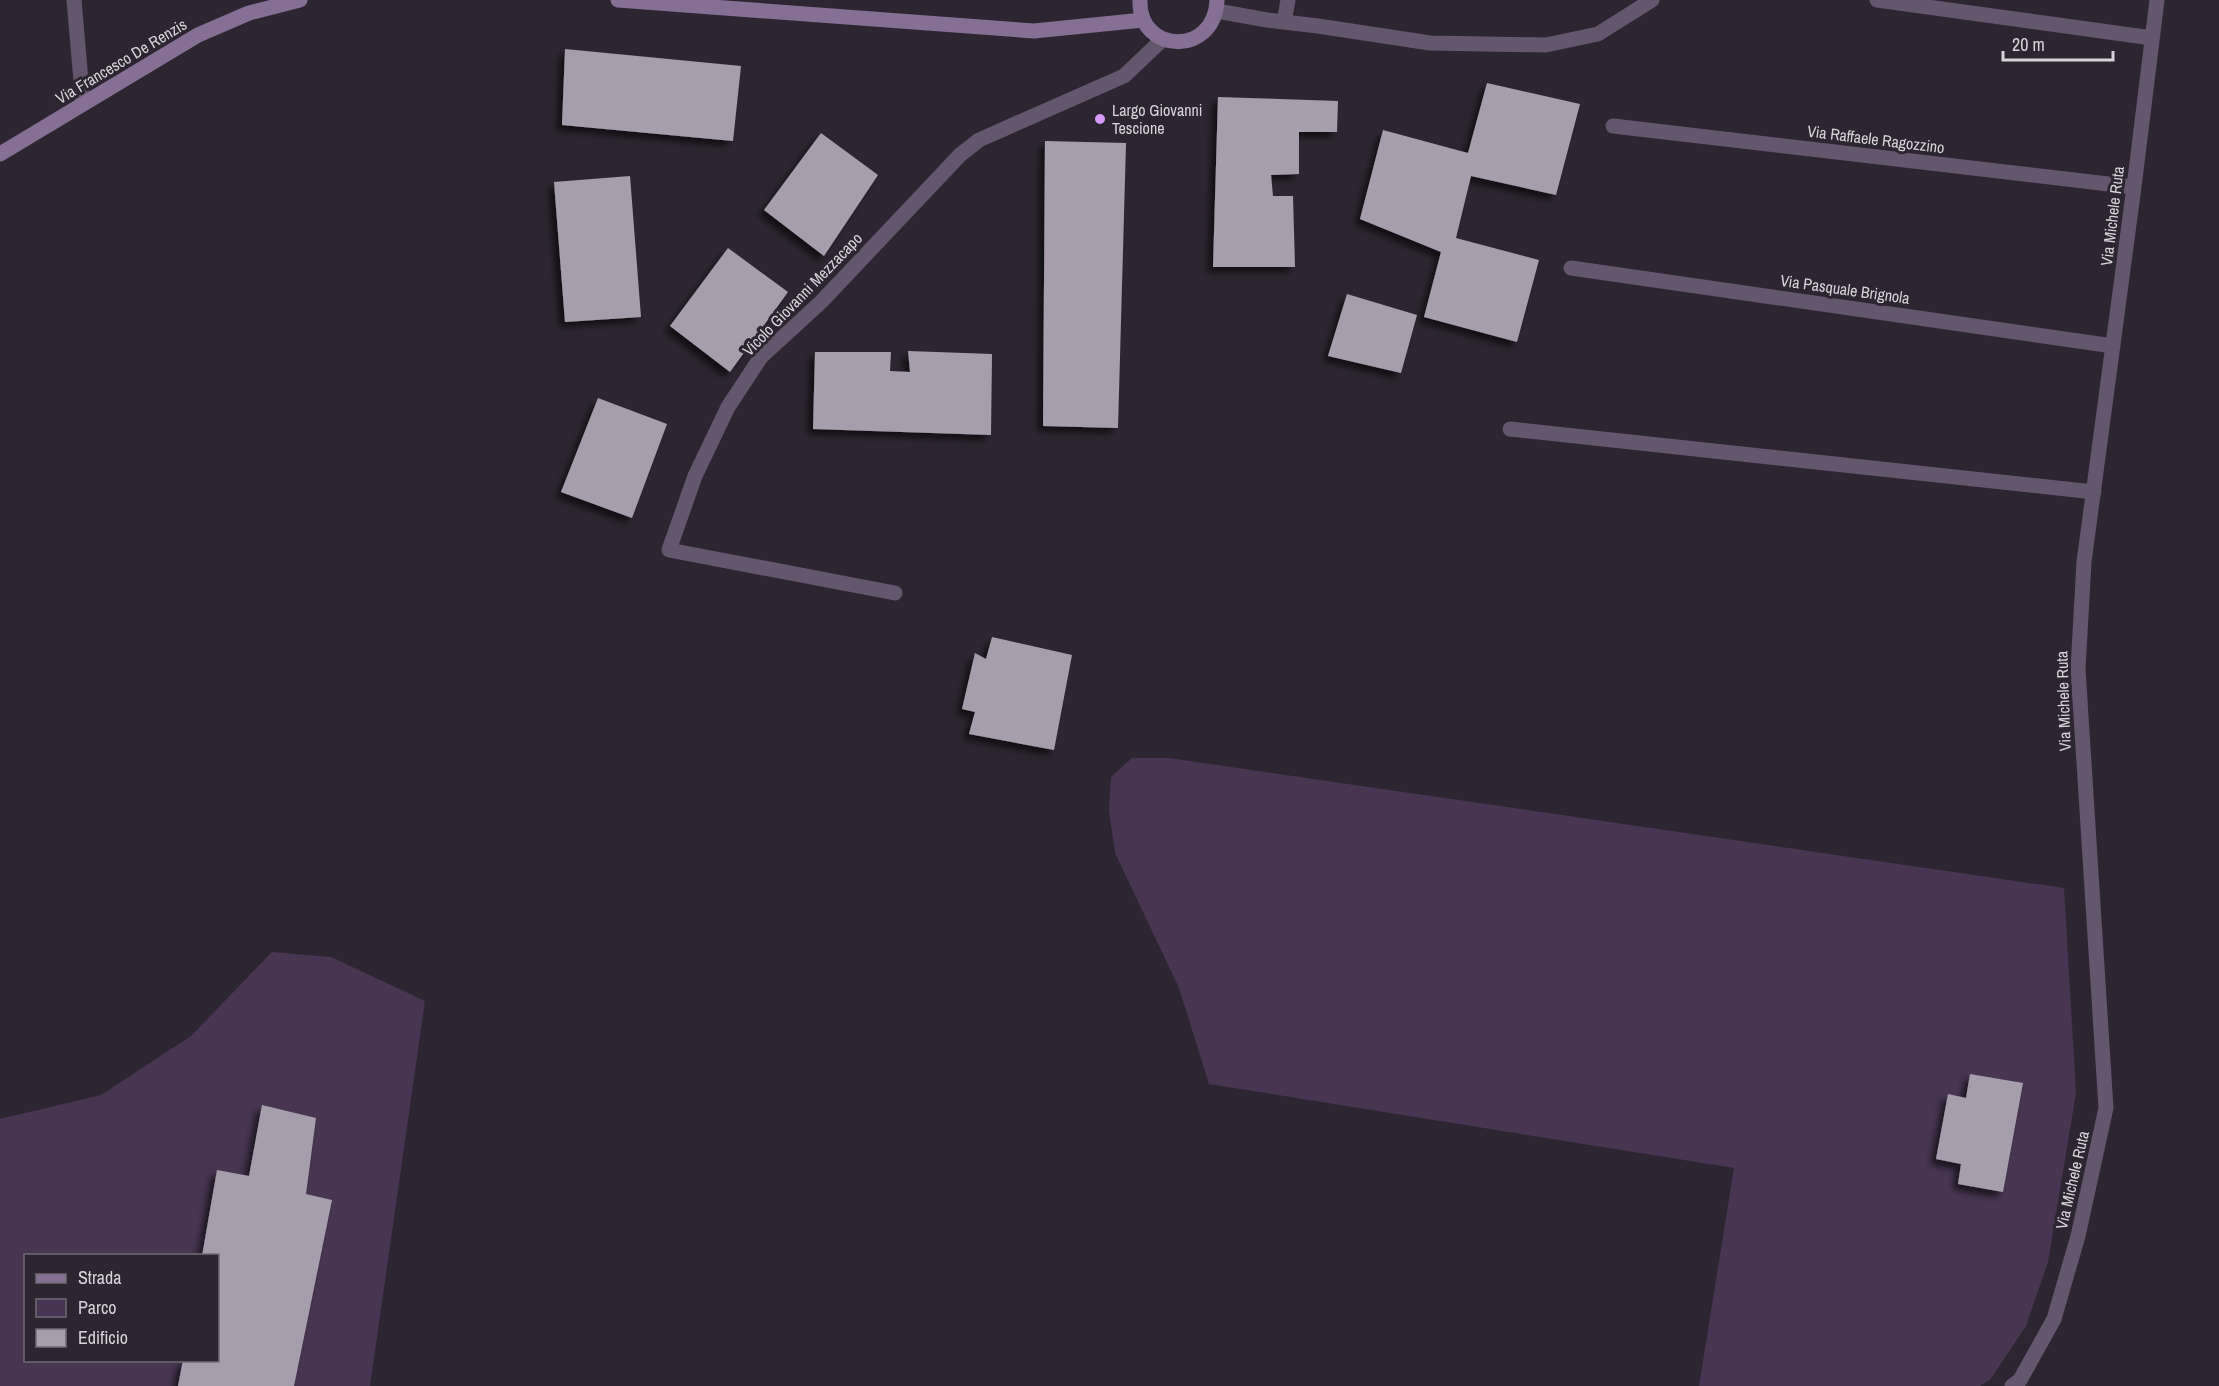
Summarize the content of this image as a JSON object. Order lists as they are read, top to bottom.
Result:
{
  "streets": {
    "street": [
      "Via Francesco De Renzis",
      "Via Raffaele Ragozzino",
      "Via Michele Ruta",
      "Via Pasquale Brignola",
      "Vicolo Giovanni Mezzacapo"
    ]
  },
  "crossings": [
    ["Via Raffaele Ragozzino", "Via Michele Ruta"],
    ["Via Michele Ruta", "Via Pasquale Brignola"]
  ],
  "places": ["Largo Giovanni Tescione"],
  "legend": ["Strada", "Parco", "Edificio"],
  "scale_bar": "20 m"
}
